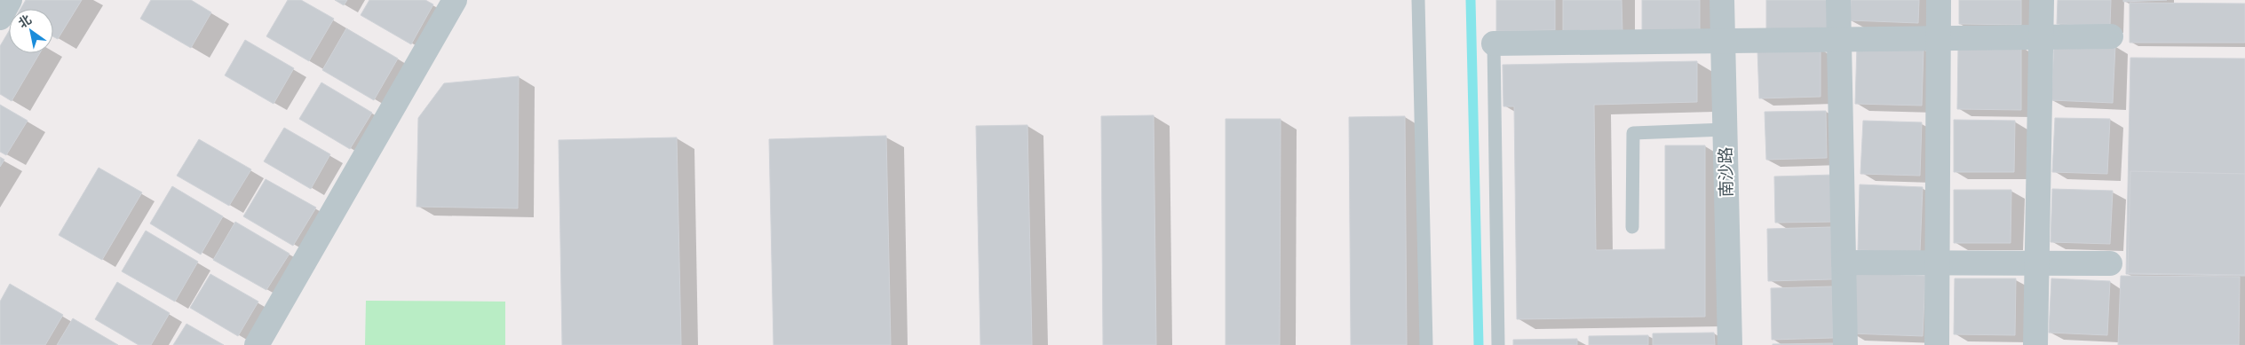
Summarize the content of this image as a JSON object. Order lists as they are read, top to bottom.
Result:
{
  "streets": {
    "street": ["南沙路"]
  },
  "north": "top left"
}
